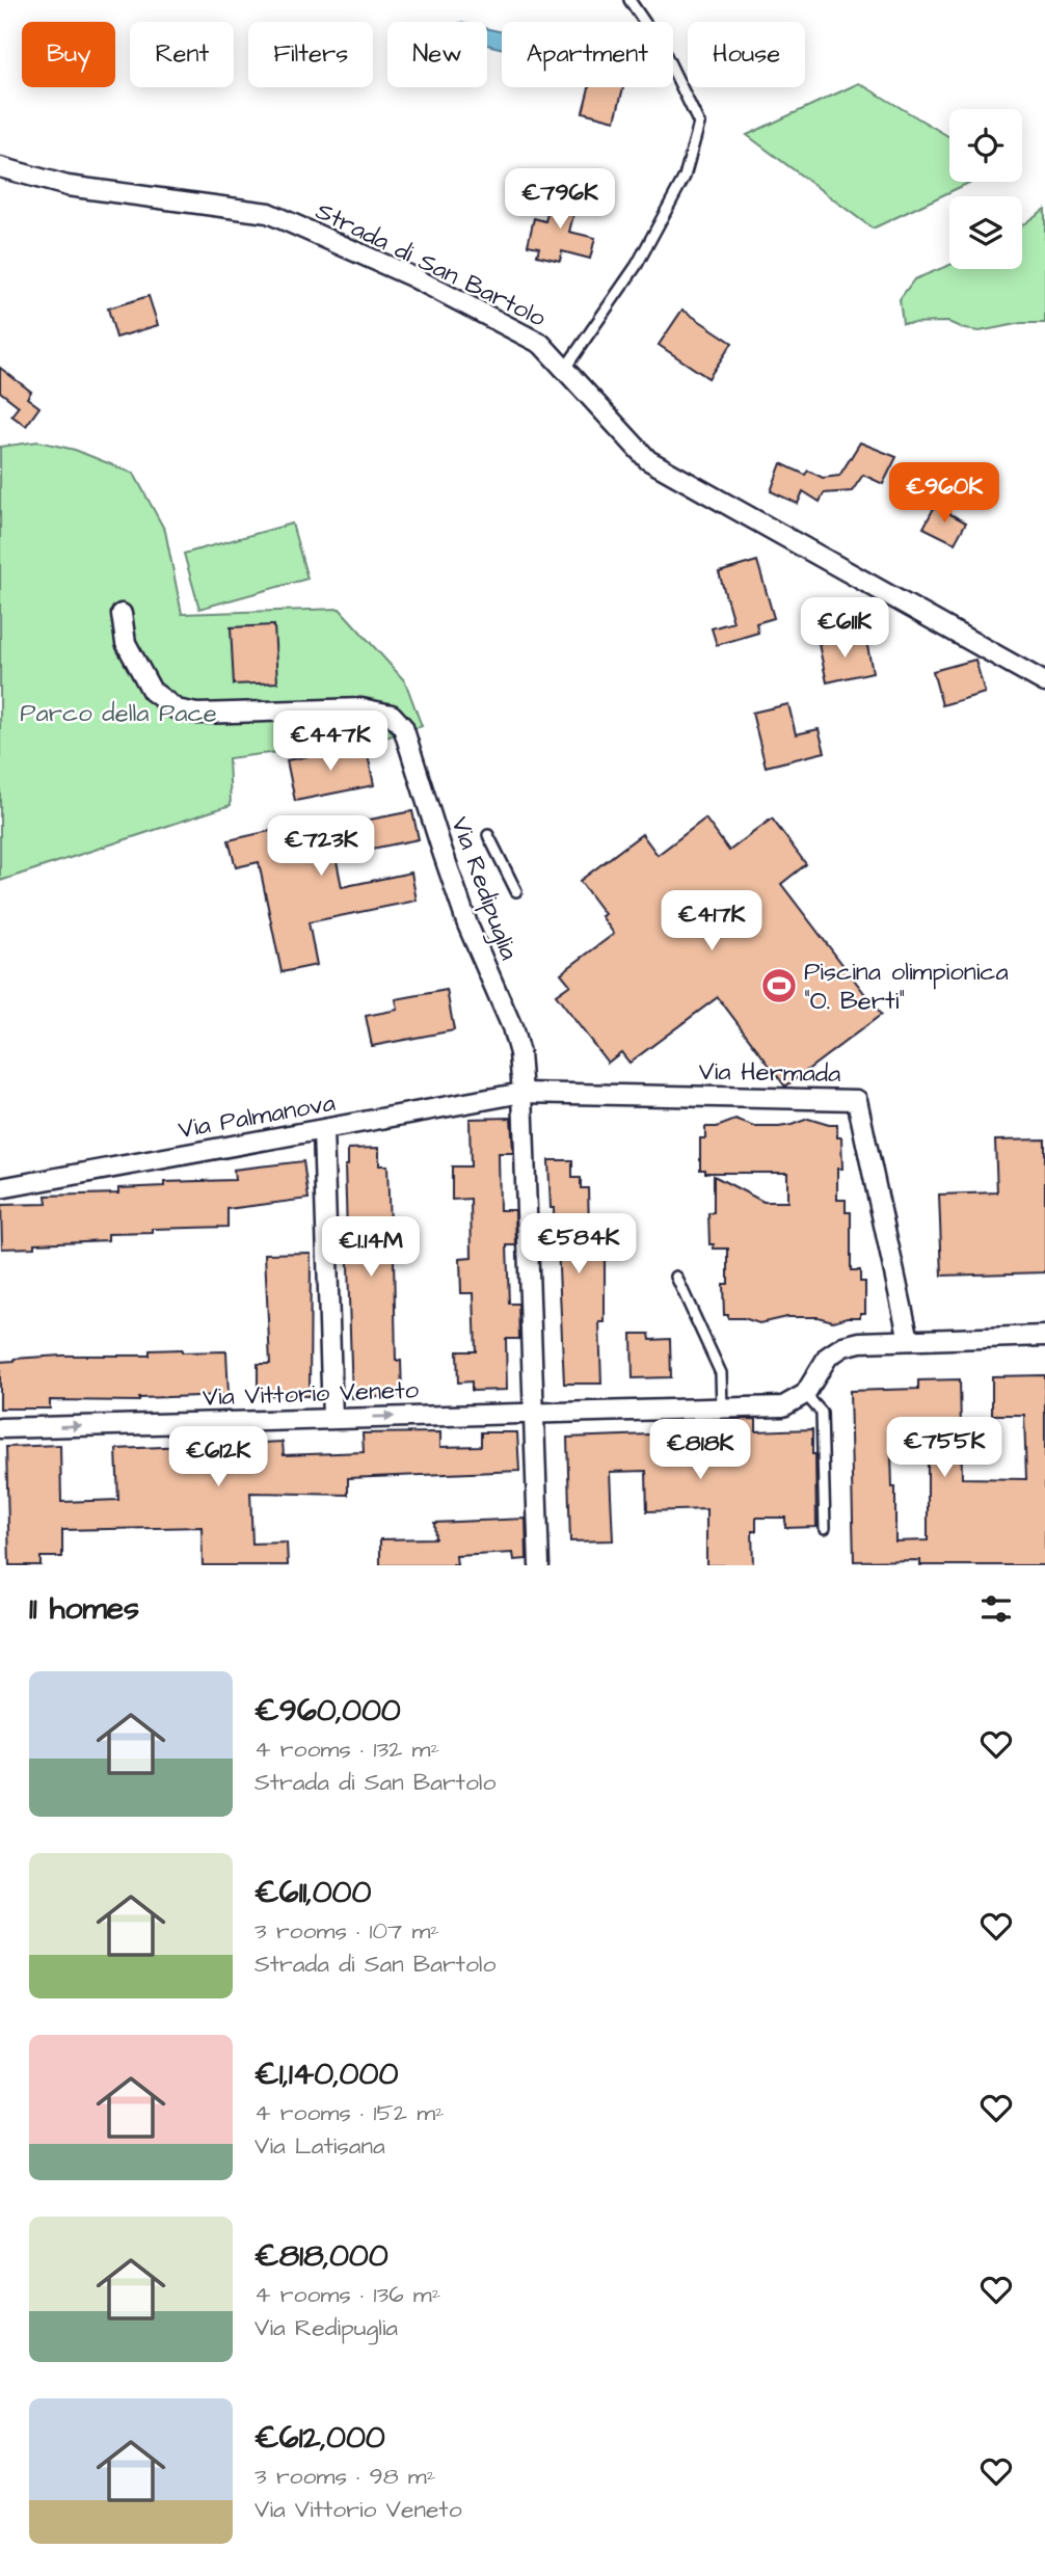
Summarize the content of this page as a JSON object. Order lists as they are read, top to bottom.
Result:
{
  "streets": {
    "street": [
      "Strada di San Bartolo",
      "Via Redipuglia",
      "Via Hermada",
      "Via Palmanova",
      "Via Vittorio Veneto"
    ]
  },
  "crossings": [
    ["Via Redipuglia", "Via Hermada"],
    ["Via Redipuglia", "Via Palmanova"],
    ["Via Redipuglia", "Via Vittorio Veneto"],
    ["Via Hermada", "Via Palmanova"]
  ],
  "one_way": ["Via Vittorio Veneto"],
  "parks": ["Parco della Pace"],
  "places": {
    "sports": ["Piscina olimpionica \"O. Berti\""]
  },
  "page": {
    "chip": [
      "Buy",
      "Rent",
      "Filters",
      "New",
      "Apartment",
      "House"
    ],
    "price": [
      "€796K",
      "€960K",
      "€611K",
      "€447K",
      "€723K",
      "€417K",
      "€584K",
      "€1.14M",
      "€755K",
      "€818K",
      "€612K"
    ],
    "heading": "11 homes",
    "list": [
      {
        "name": "€960,000",
        "note": "4 rooms · 132 m² · Strada di San Bartolo"
      },
      {
        "name": "€611,000",
        "note": "3 rooms · 107 m² · Strada di San Bartolo"
      },
      {
        "name": "€1,140,000",
        "note": "4 rooms · 152 m² · Via Latisana"
      },
      {
        "name": "€818,000",
        "note": "4 rooms · 136 m² · Via Redipuglia"
      },
      {
        "name": "€612,000",
        "note": "3 rooms · 98 m² · Via Vittorio Veneto"
      }
    ]
  }
}
